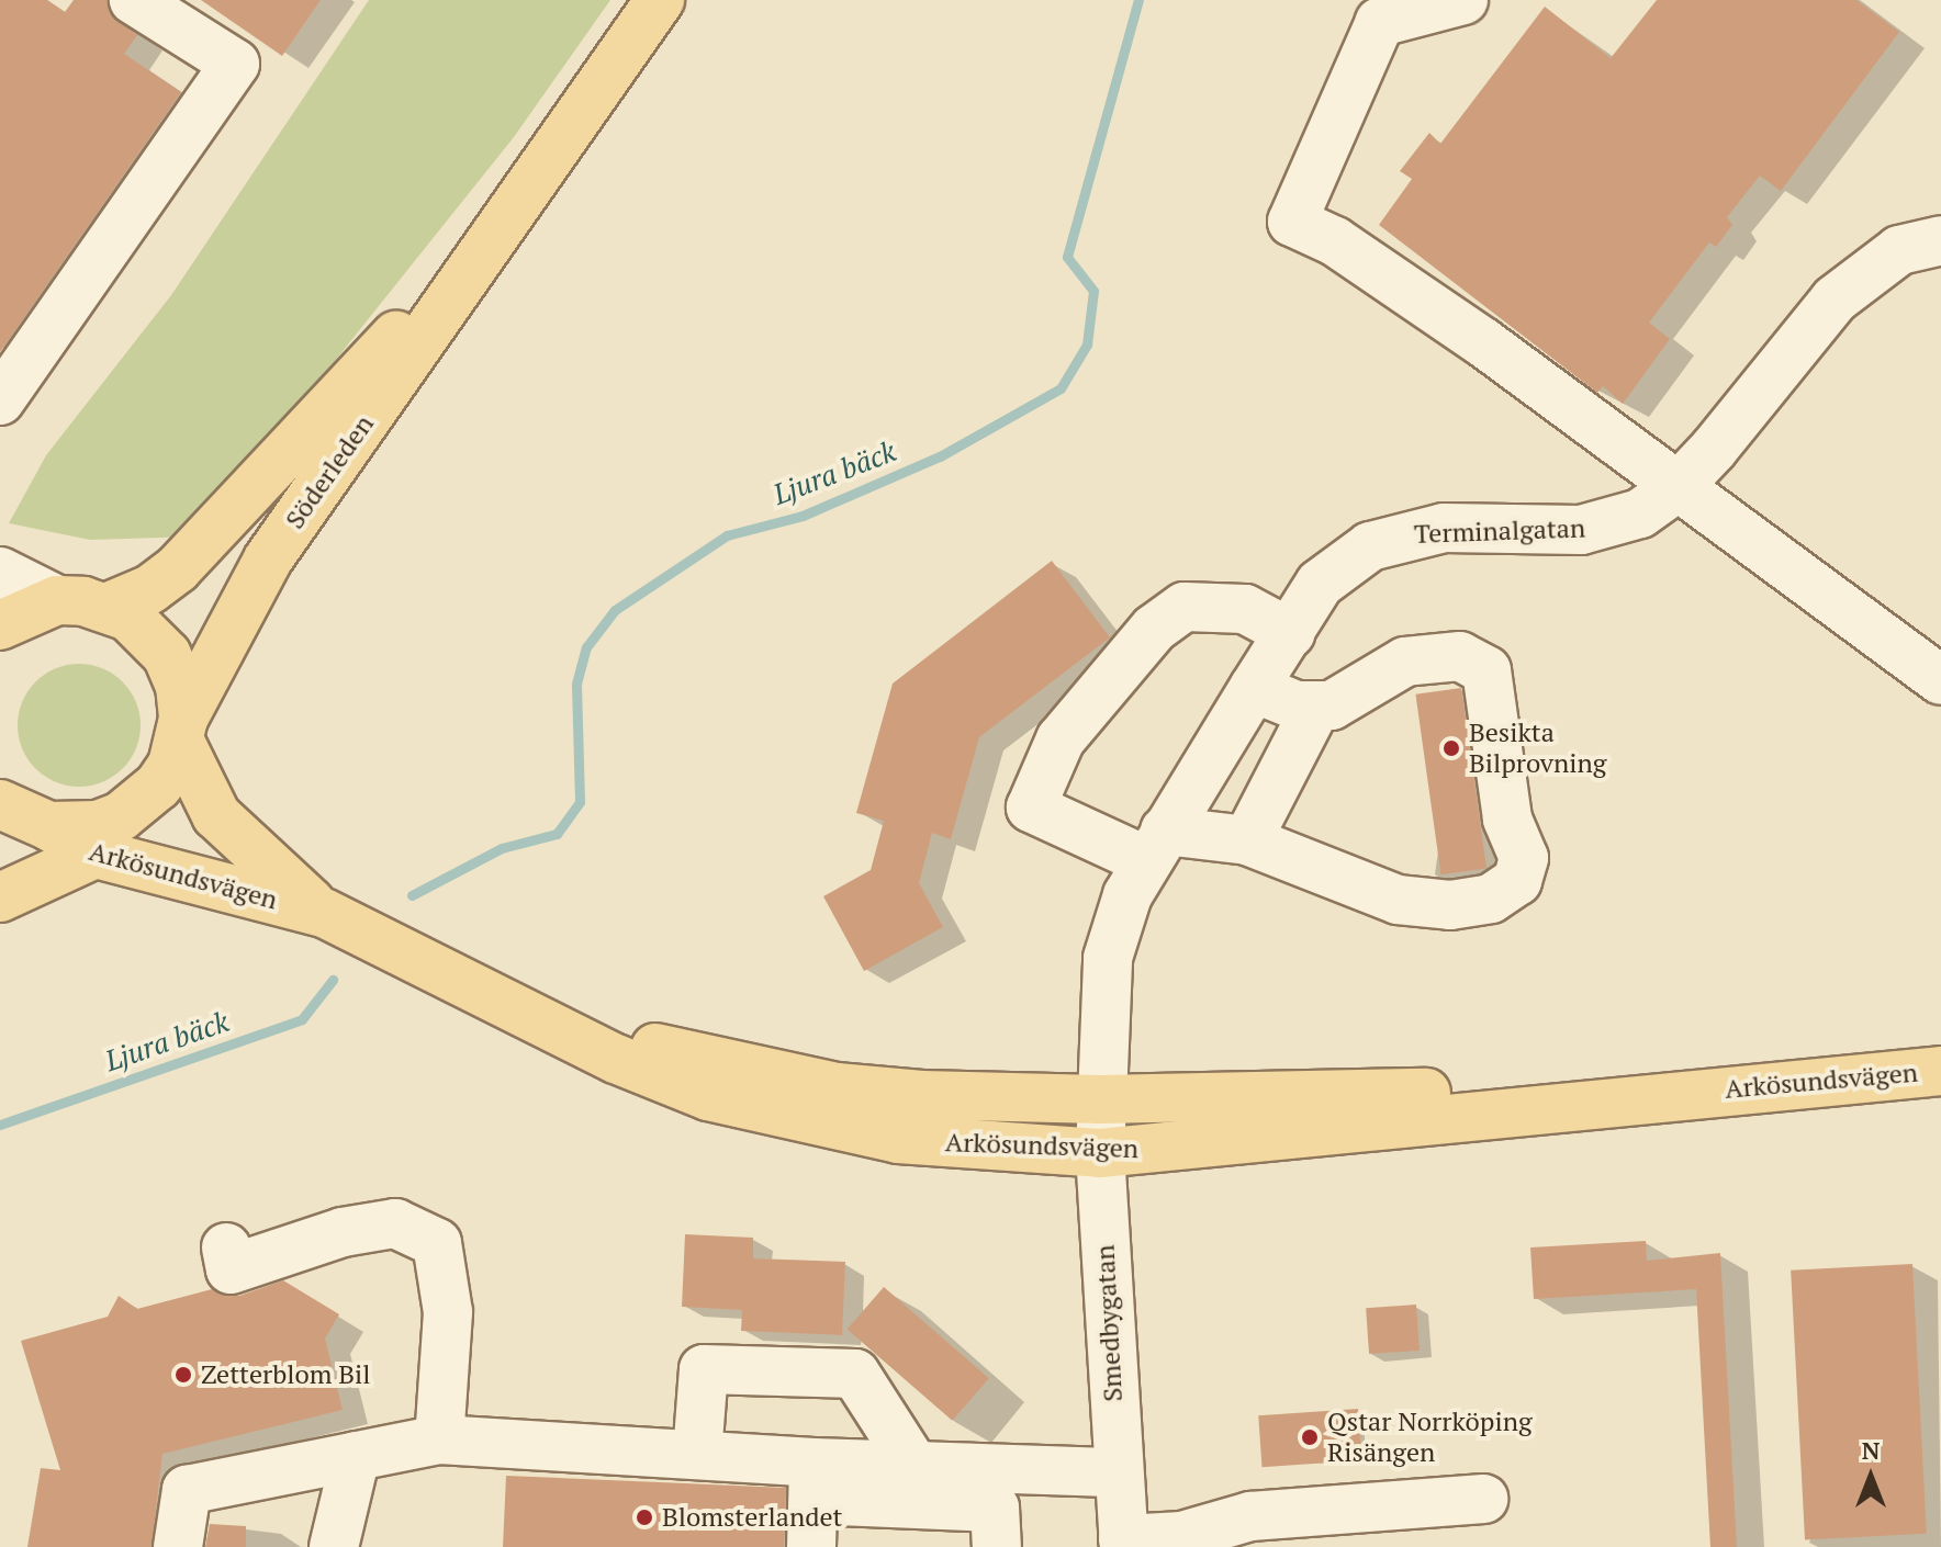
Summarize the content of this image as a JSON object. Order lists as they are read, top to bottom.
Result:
{
  "streets": {
    "main road": ["Söderleden", "Arkösundsvägen"],
    "street": ["Terminalgatan", "Smedbygatan"]
  },
  "crossings": [
    ["Söderleden", "Arkösundsvägen"],
    ["Terminalgatan", "Arkösundsvägen"],
    ["Terminalgatan", "Smedbygatan"],
    ["Arkösundsvägen", "Smedbygatan"]
  ],
  "water": ["Ljura bäck"],
  "places": [
    "Besikta Bilprovning",
    "Zetterblom Bil",
    "Qstar Norrköping Risängen",
    "Blomsterlandet"
  ],
  "north": "top"
}
